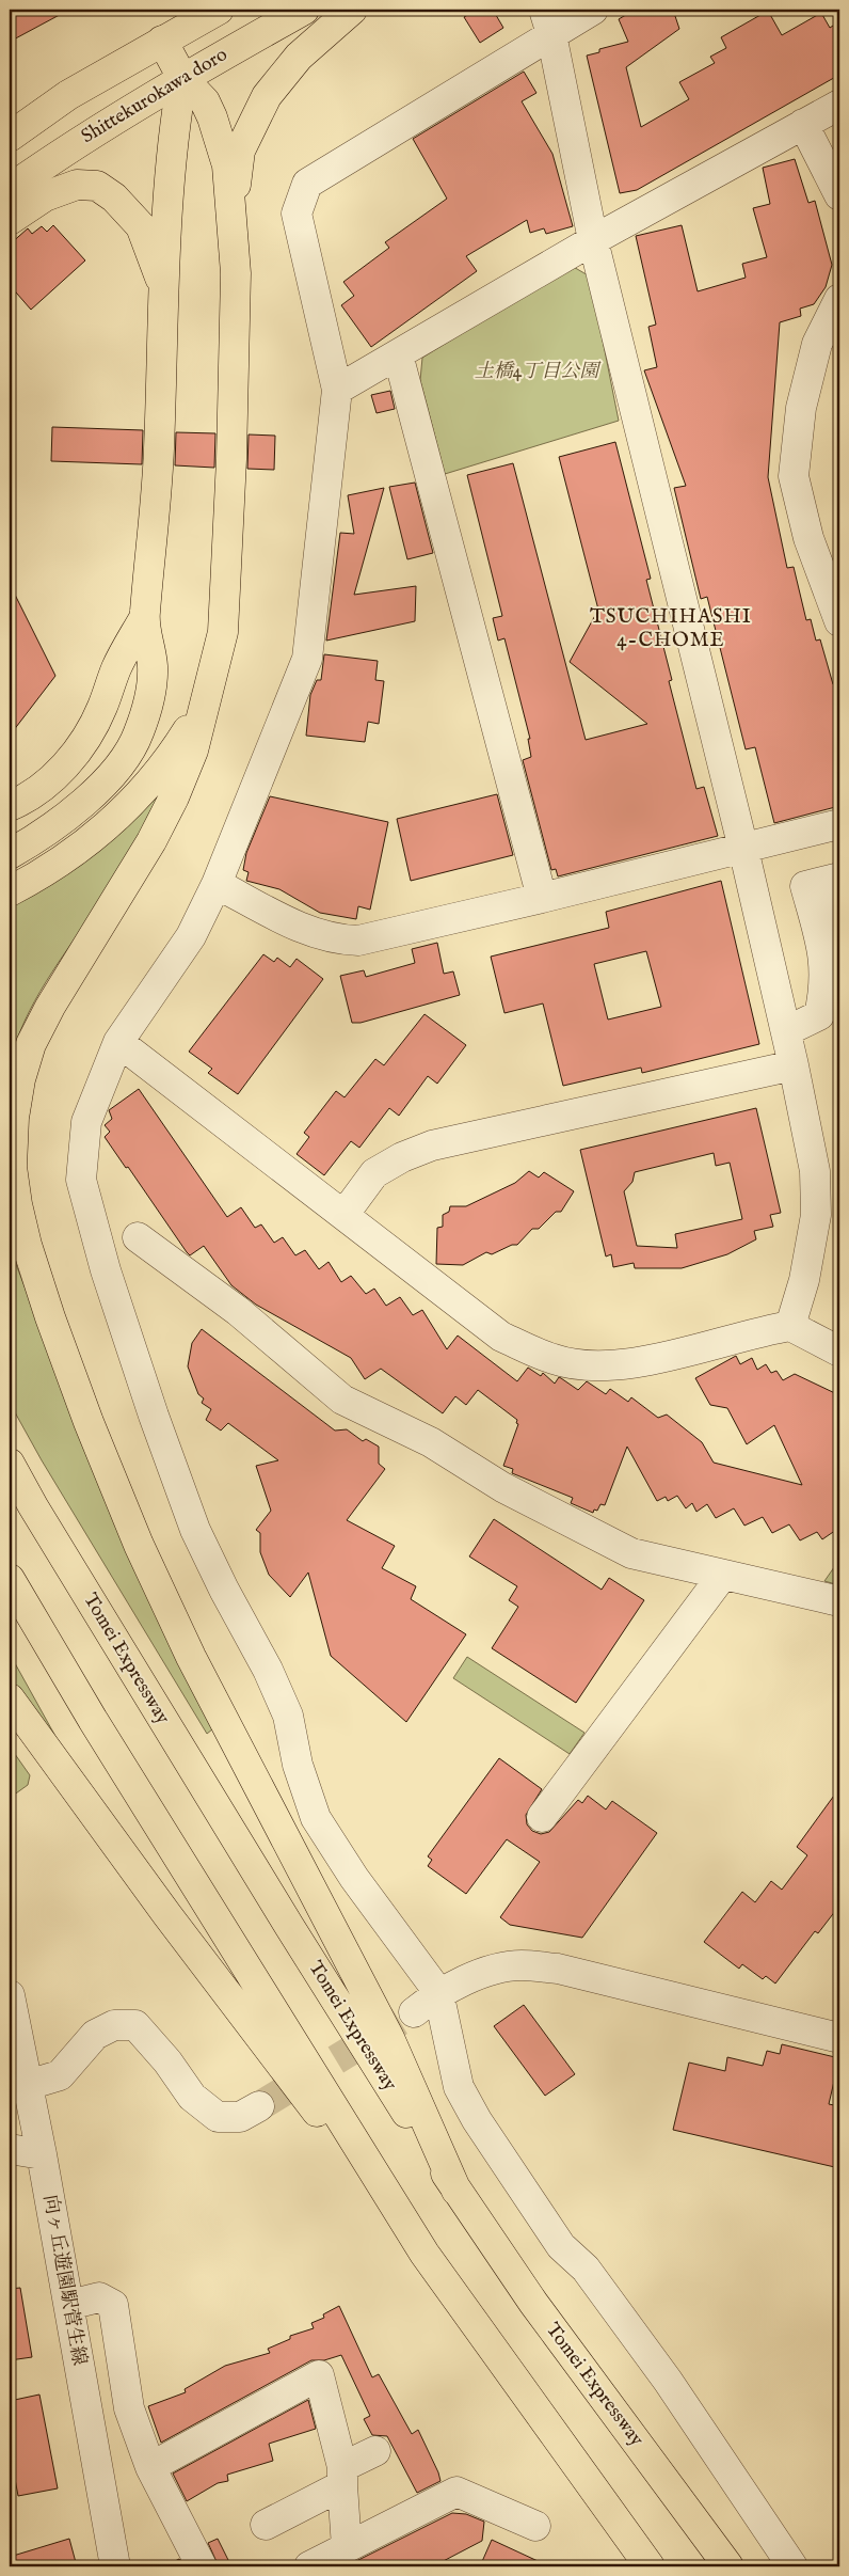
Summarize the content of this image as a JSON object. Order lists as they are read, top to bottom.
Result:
{
  "streets": {
    "main road": ["Shittekurokawa doro", "Tomei Expressway"],
    "street": ["向ヶ丘遊園駅菅生線"]
  },
  "districts": ["TSUCHIHASHI 4-CHOME"],
  "parks": ["土橋4丁目公園"]
}
